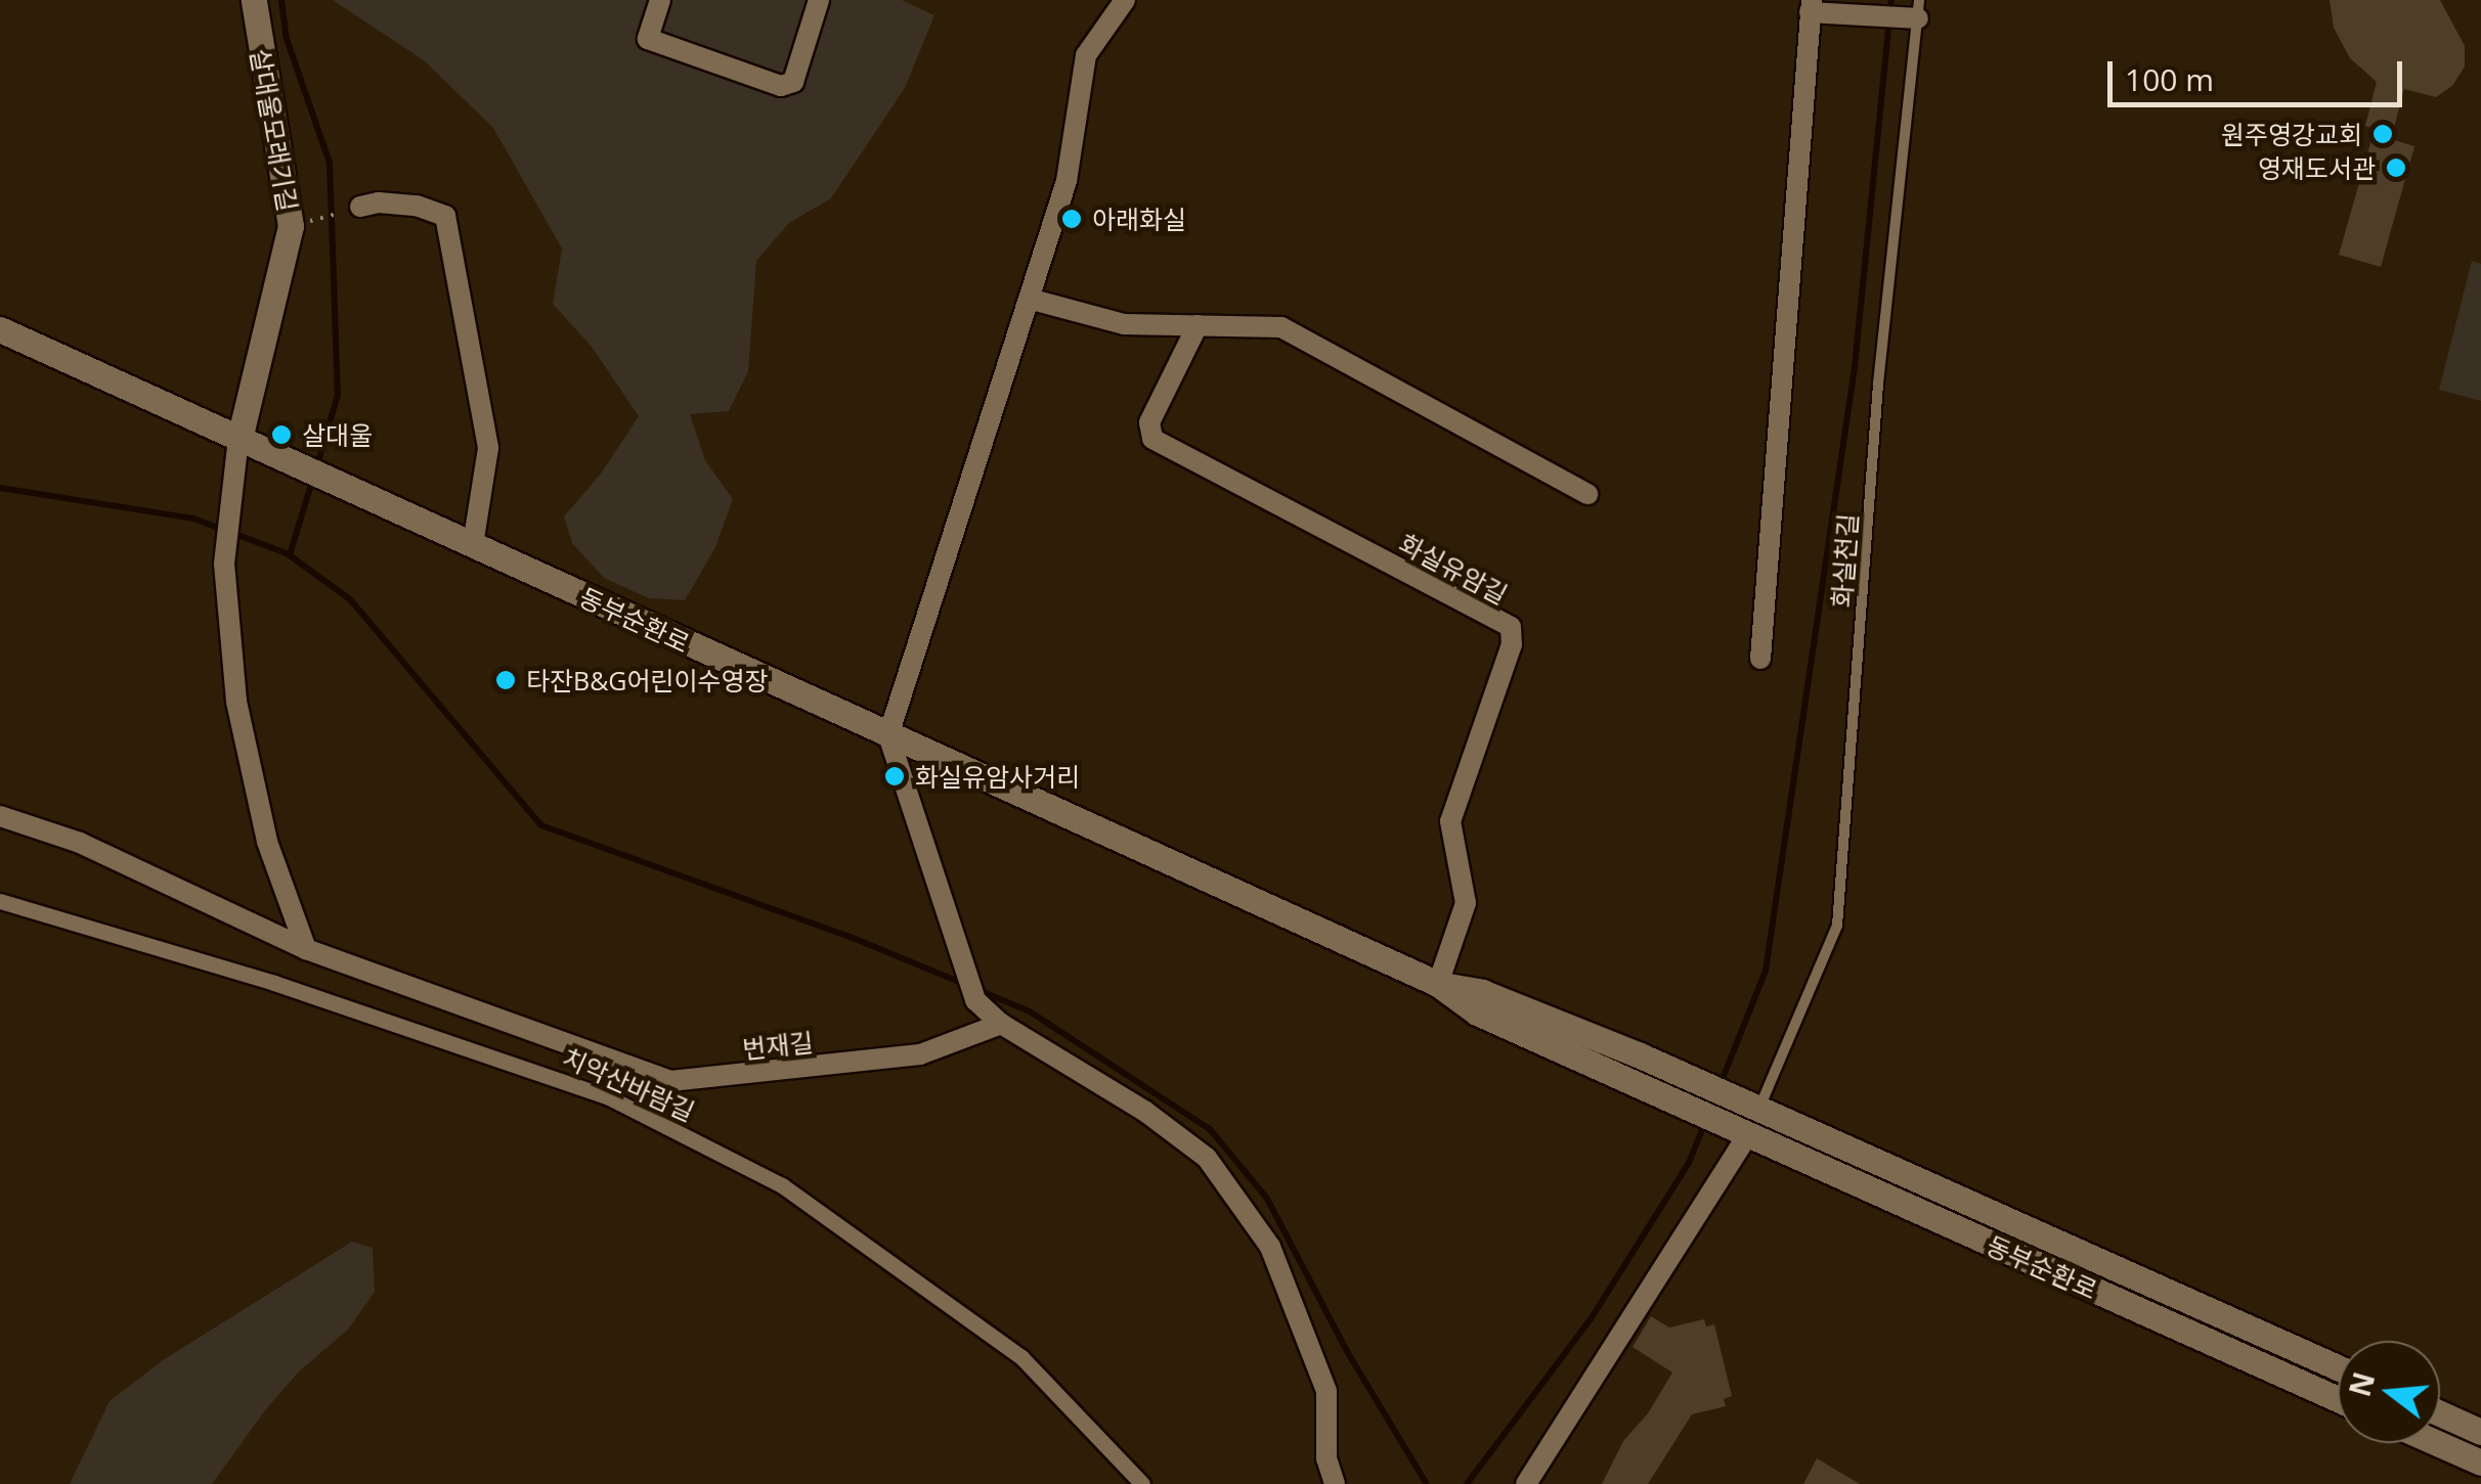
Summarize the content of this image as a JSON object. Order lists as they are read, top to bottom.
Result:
{
  "streets": {
    "street": [
      "살대울모래기길",
      "화실유암길",
      "동부순환로",
      "번재길",
      "치악산바람길"
    ],
    "lane": ["화실천길"]
  },
  "crossings": [
    ["살대울모래기길", "동부순환로"],
    ["화실천길", "동부순환로"],
    ["화실유암길", "동부순환로"]
  ],
  "places": [
    "원주영강교회",
    "영재도서관",
    "아래화실",
    "살대울",
    "타잔B&G어린이수영장",
    "화실유암사거리"
  ],
  "scale_bar": "100 m",
  "north": "left"
}
